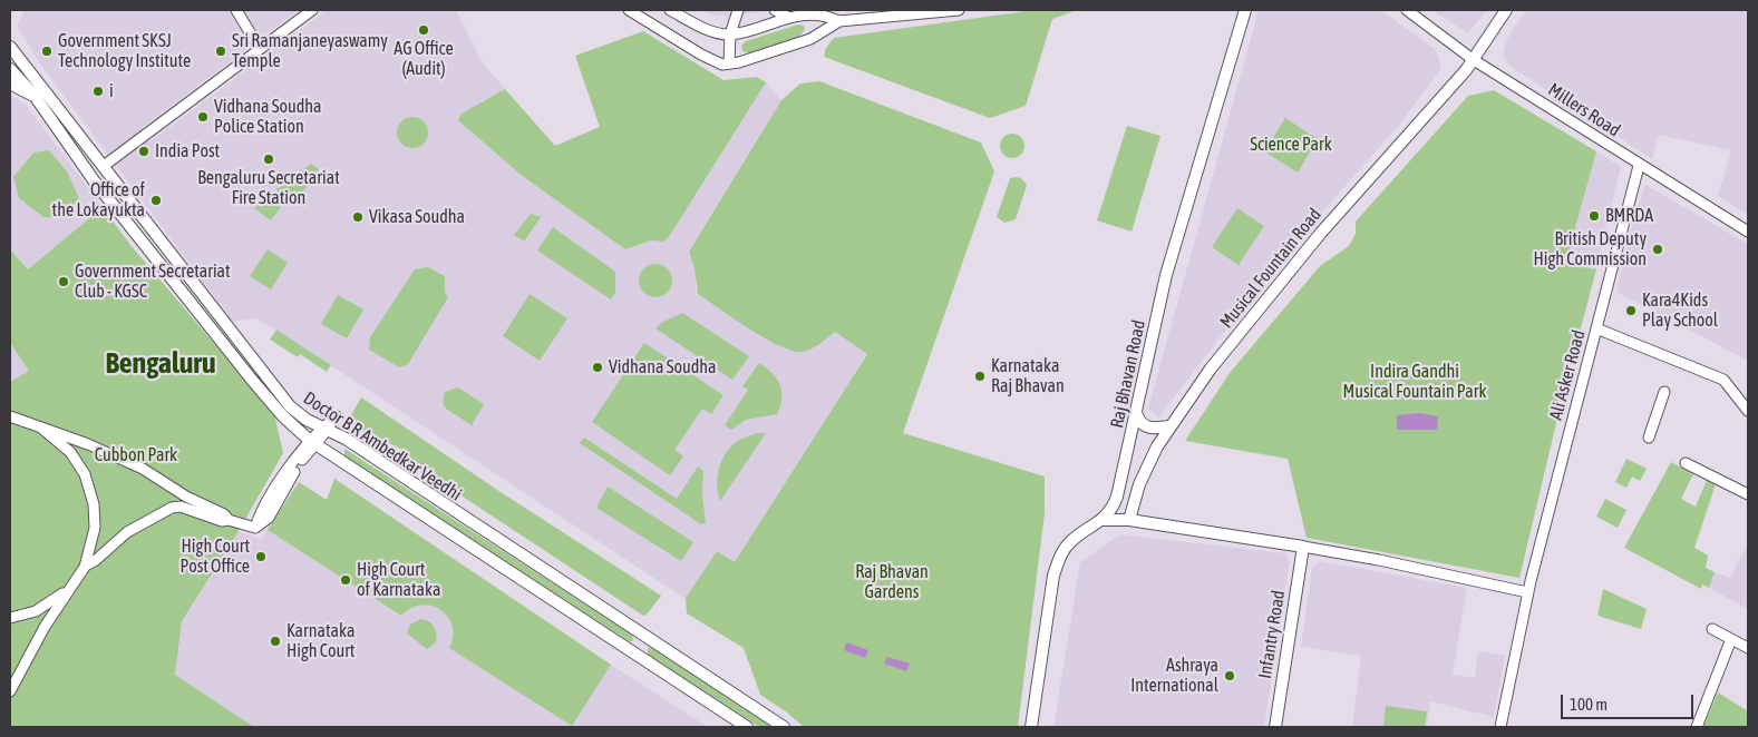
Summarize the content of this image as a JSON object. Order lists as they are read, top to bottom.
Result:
{
  "streets": {
    "main road": [
      "Musical Fountain Road",
      "Raj Bhavan Road",
      "Doctor B R Ambedkar Veedhi",
      "Infantry Road"
    ],
    "street": ["Millers Road", "Ali Asker Road"]
  },
  "crossings": [
    ["Millers Road", "Musical Fountain Road"],
    ["Millers Road", "Ali Asker Road"]
  ],
  "districts": ["Bengaluru"],
  "parks": [
    "Science Park",
    "Indira Gandhi Musical Fountain Park",
    "Cubbon Park",
    "Raj Bhavan Gardens"
  ],
  "places": [
    "AG Office (Audit)",
    "Government SKSJ Technology Institute",
    "Sri Ramanjaneyaswamy Temple",
    "i",
    "Vidhana Soudha Police Station",
    "India Post",
    "Bengaluru Secretariat Fire Station",
    "Office of the Lokayukta",
    "BMRDA",
    "Vikasa Soudha",
    "British Deputy High Commission",
    "Government Secretariat Club - KGSC",
    "Kara4Kids Play School",
    "Vidhana Soudha",
    "Karnataka Raj Bhavan",
    "High Court Post Office",
    "High Court of Karnataka",
    "Karnataka High Court",
    "Ashraya International"
  ],
  "scale_bar": "100 m"
}
